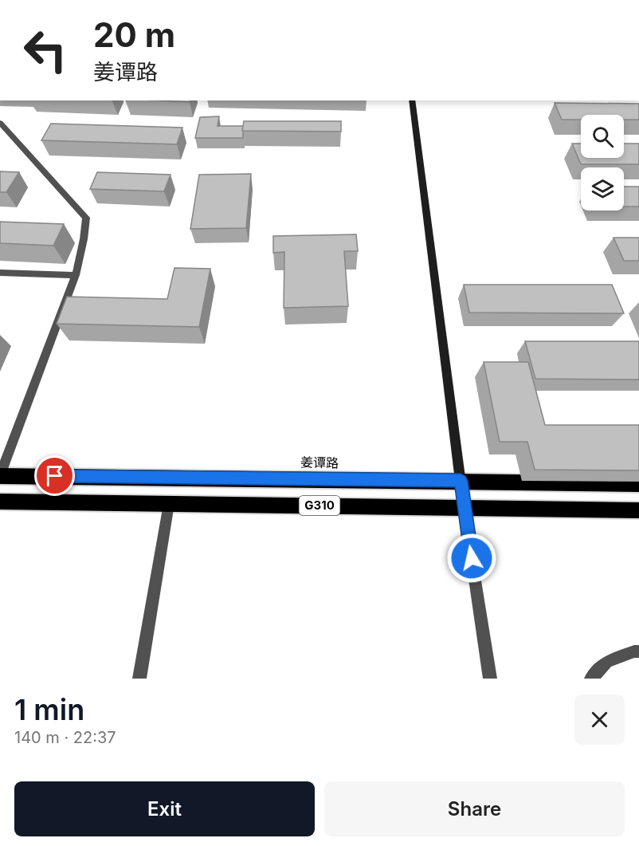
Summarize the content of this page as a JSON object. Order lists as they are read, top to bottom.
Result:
{
  "streets": {
    "highway": ["姜谭路", "G310"]
  },
  "page": {
    "turn": ["20 m", "姜谭路"],
    "heading": ["1 min", "140 m · 22:37"],
    "buttons": ["Exit", "Share"]
  }
}
